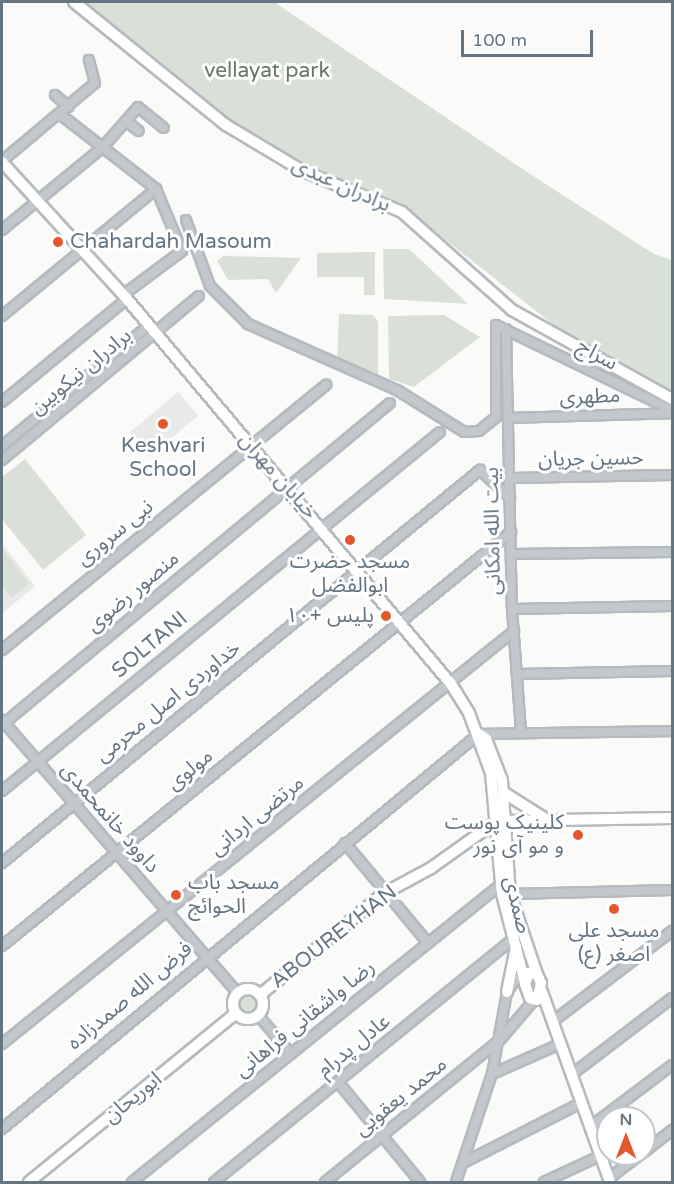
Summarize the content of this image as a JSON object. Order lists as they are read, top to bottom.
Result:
{
  "streets": {
    "main road": [
      "برادران عبدی",
      "خیابان مهران",
      "صمدی",
      "ABOUREYHAN",
      "ابوریحان"
    ],
    "street": [
      "سراج",
      "برادران نیکوبین",
      "مطهری",
      "حسین جریان",
      "بیت الله امکانی",
      "نبی سروری",
      "منصور رضوی",
      "SOLTANI",
      "خداوردی اصل محرمی",
      "مولوی",
      "مرتضی اردانی",
      "داوود خانمحمدی",
      "فرض الله صمدزاده",
      "رضا واشقانی فراهانی",
      "عادل پدرام",
      "محمد یعقوبی"
    ]
  },
  "crossings": [
    ["سراج", "مطهری"],
    ["سراج", "بیت الله امکانی"],
    ["برادران نیکوبین", "خیابان مهران"],
    ["مطهری", "بیت الله امکانی"],
    ["حسین جریان", "بیت الله امکانی"],
    ["خیابان مهران", "نبی سروری"],
    ["خیابان مهران", "منصور رضوی"],
    ["خیابان مهران", "SOLTANI"],
    ["خیابان مهران", "خداوردی اصل محرمی"],
    ["خیابان مهران", "مولوی"],
    ["خیابان مهران", "مرتضی اردانی"],
    ["خیابان مهران", "صمدی"],
    ["خیابان مهران", "ABOUREYHAN"],
    ["خیابان مهران", "فرض الله صمدزاده"],
    ["بیت الله امکانی", "خداوردی اصل محرمی"],
    ["بیت الله امکانی", "مولوی"],
    ["بیت الله امکانی", "مرتضی اردانی"],
    ["منصور رضوی", "داوود خانمحمدی"],
    ["SOLTANI", "داوود خانمحمدی"],
    ["خداوردی اصل محرمی", "داوود خانمحمدی"],
    ["مولوی", "داوود خانمحمدی"],
    ["مرتضی اردانی", "داوود خانمحمدی"],
    ["داوود خانمحمدی", "ABOUREYHAN"],
    ["داوود خانمحمدی", "فرض الله صمدزاده"],
    ["داوود خانمحمدی", "ابوریحان"],
    ["صمدی", "ABOUREYHAN"],
    ["صمدی", "فرض الله صمدزاده"],
    ["صمدی", "رضا واشقانی فراهانی"],
    ["صمدی", "عادل پدرام"],
    ["ABOUREYHAN", "ابوریحان"]
  ],
  "parks": ["vellayat park"],
  "places": [
    "Chahardah Masoum",
    "Keshvari School",
    "مسجد حضرت ابوالفضل",
    "پلیس +۱۰",
    "کلینیک پوست و مو آی نور",
    "مسجد باب‌ الحوائج",
    "مسجد علی اصغر (ع)"
  ],
  "scale_bar": "100 m",
  "north": "top"
}
